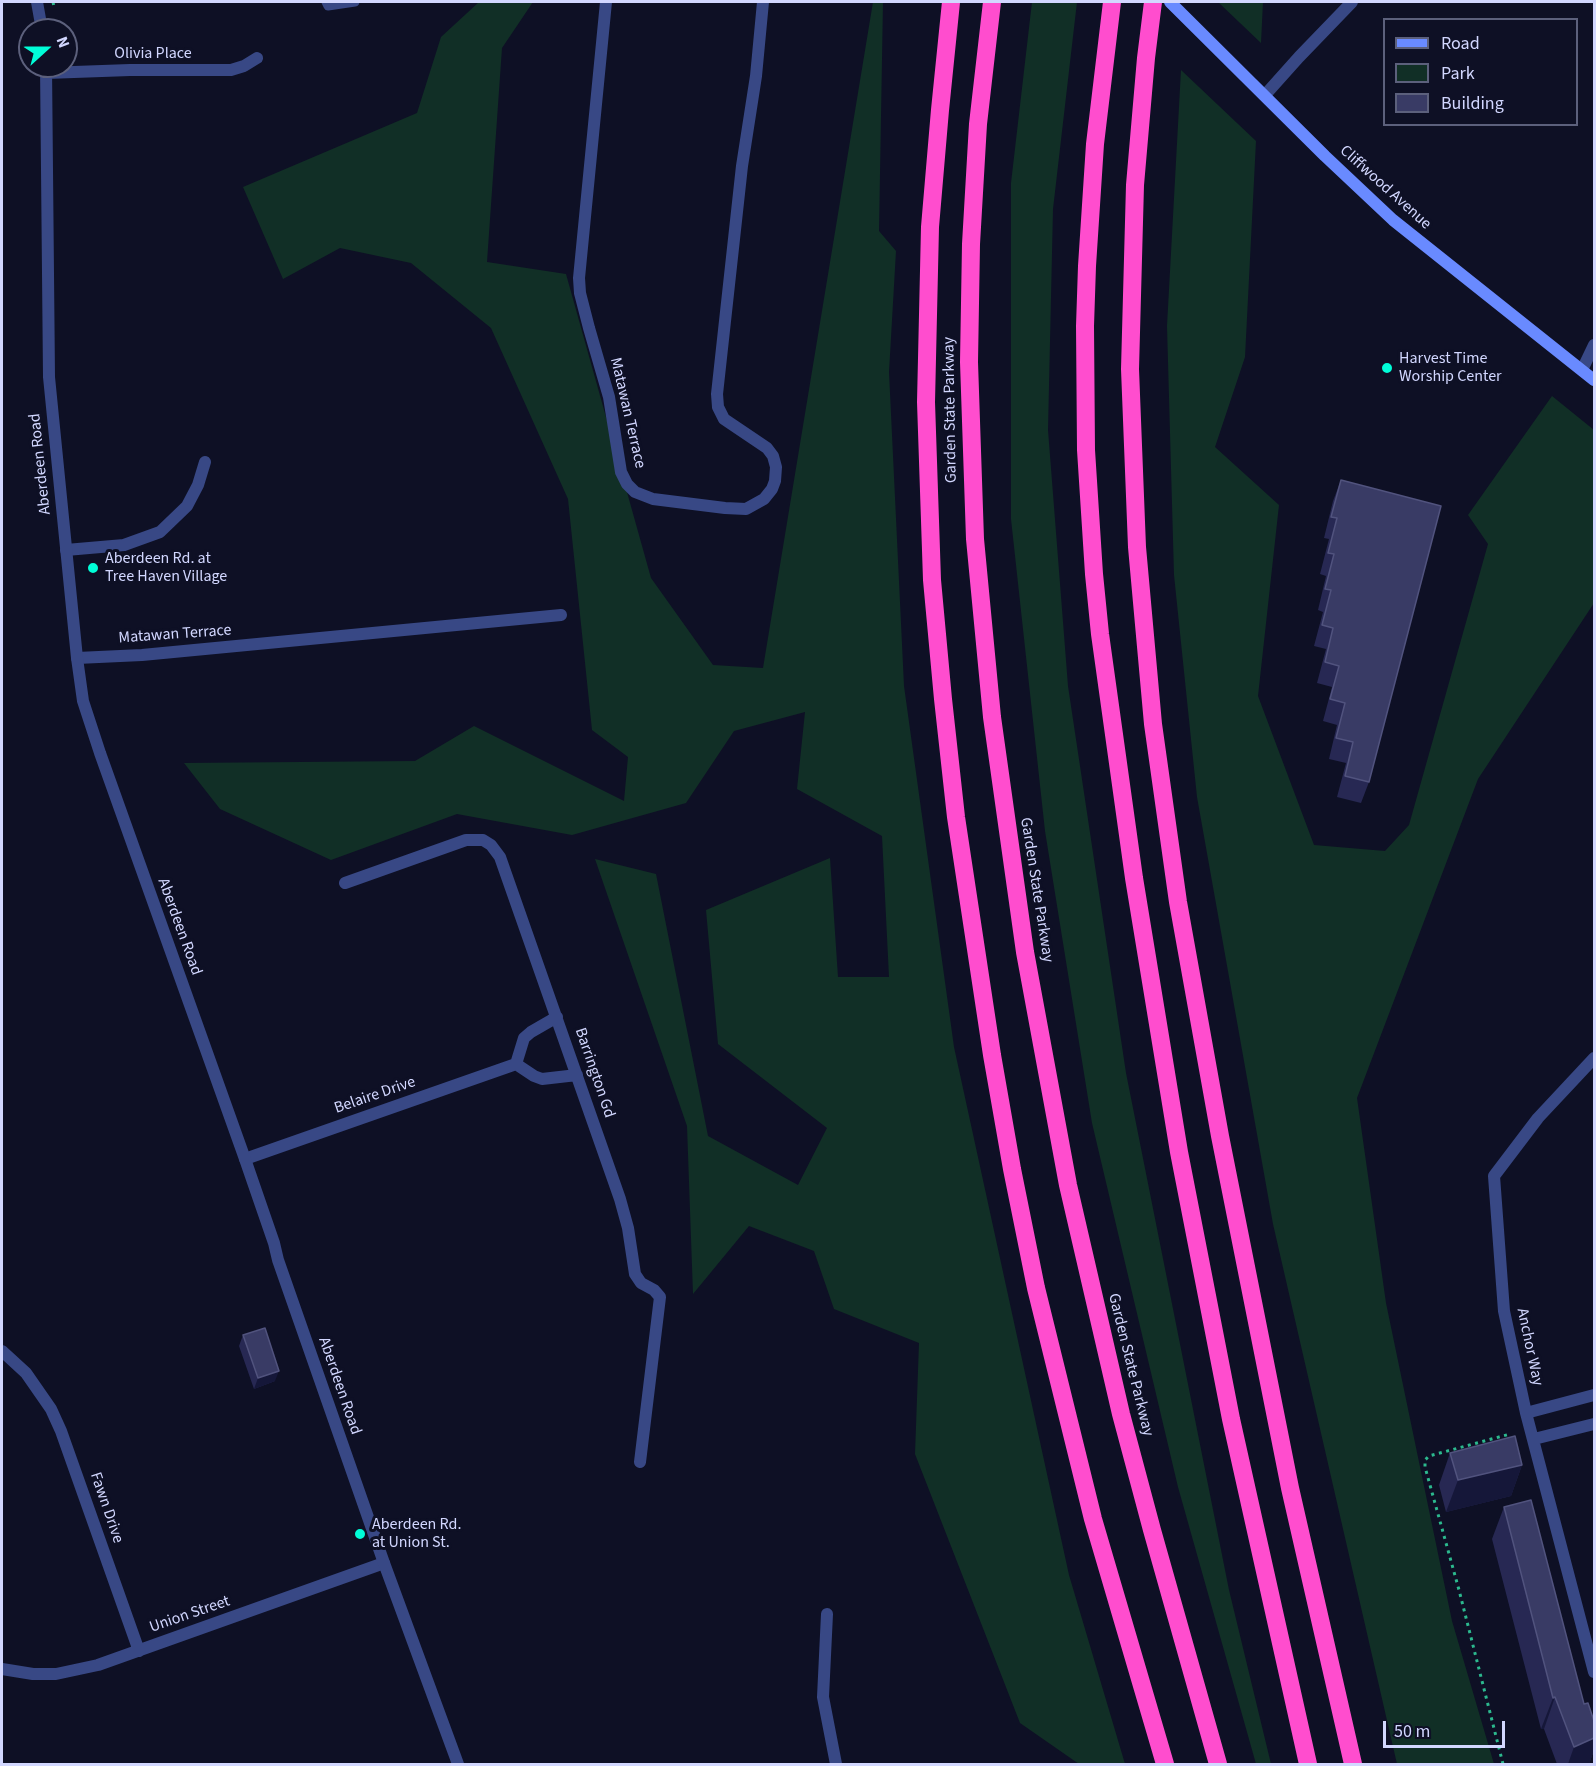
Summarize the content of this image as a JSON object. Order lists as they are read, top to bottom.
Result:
{
  "streets": {
    "highway": ["Garden State Parkway"],
    "main road": ["Cliffwood Avenue"],
    "street": [
      "Olivia Place",
      "Matawan Terrace",
      "Aberdeen Road",
      "Barrington Gd",
      "Belaire Drive",
      "Anchor Way",
      "Fawn Drive",
      "Union Street"
    ]
  },
  "crossings": [
    ["Matawan Terrace", "Aberdeen Road"],
    ["Aberdeen Road", "Belaire Drive"],
    ["Aberdeen Road", "Union Street"],
    ["Fawn Drive", "Union Street"]
  ],
  "places": ["Harvest Time Worship Center", "Aberdeen Rd. at Tree Haven Village", "Aberdeen Rd. at Union St."],
  "legend": ["Road", "Park", "Building"],
  "scale_bar": "50 m",
  "north": "right"
}
